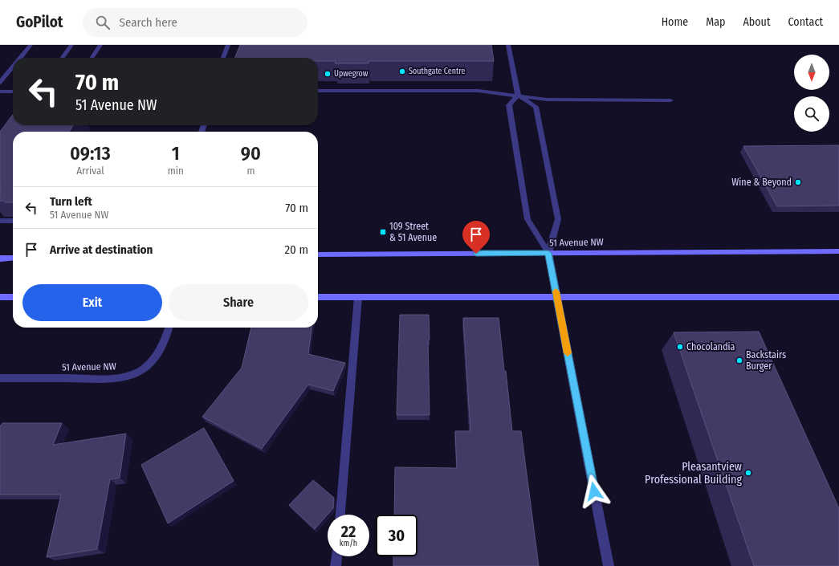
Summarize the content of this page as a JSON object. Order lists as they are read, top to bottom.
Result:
{
  "streets": {
    "main road": ["51 Avenue NW"]
  },
  "places": {
    "other": [
      "Southgate Centre",
      "Upwegrow",
      "Wine & Beyond",
      "Chocolandia",
      "Backstairs Burger",
      "Pleasantview Professional Building"
    ],
    "transit": ["109 Street & 51 Avenue"]
  },
  "north": "bottom",
  "page": {
    "header": "GoPilot",
    "search": "Search here",
    "nav": [
      "Home",
      "Map",
      "About",
      "Contact"
    ],
    "turn": ["70 m", "51 Avenue NW"],
    "eta": [
      "09:13",
      "Arrival",
      "1",
      "min",
      "90",
      "m"
    ],
    "list": [
      {
        "name": "Turn left",
        "note": "51 Avenue NW",
        "value": "70 m"
      },
      {
        "name": "Arrive at destination",
        "value": "20 m"
      }
    ],
    "buttons": ["Exit", "Share"],
    "speed": "22 km/h",
    "limit": "30"
  }
}
